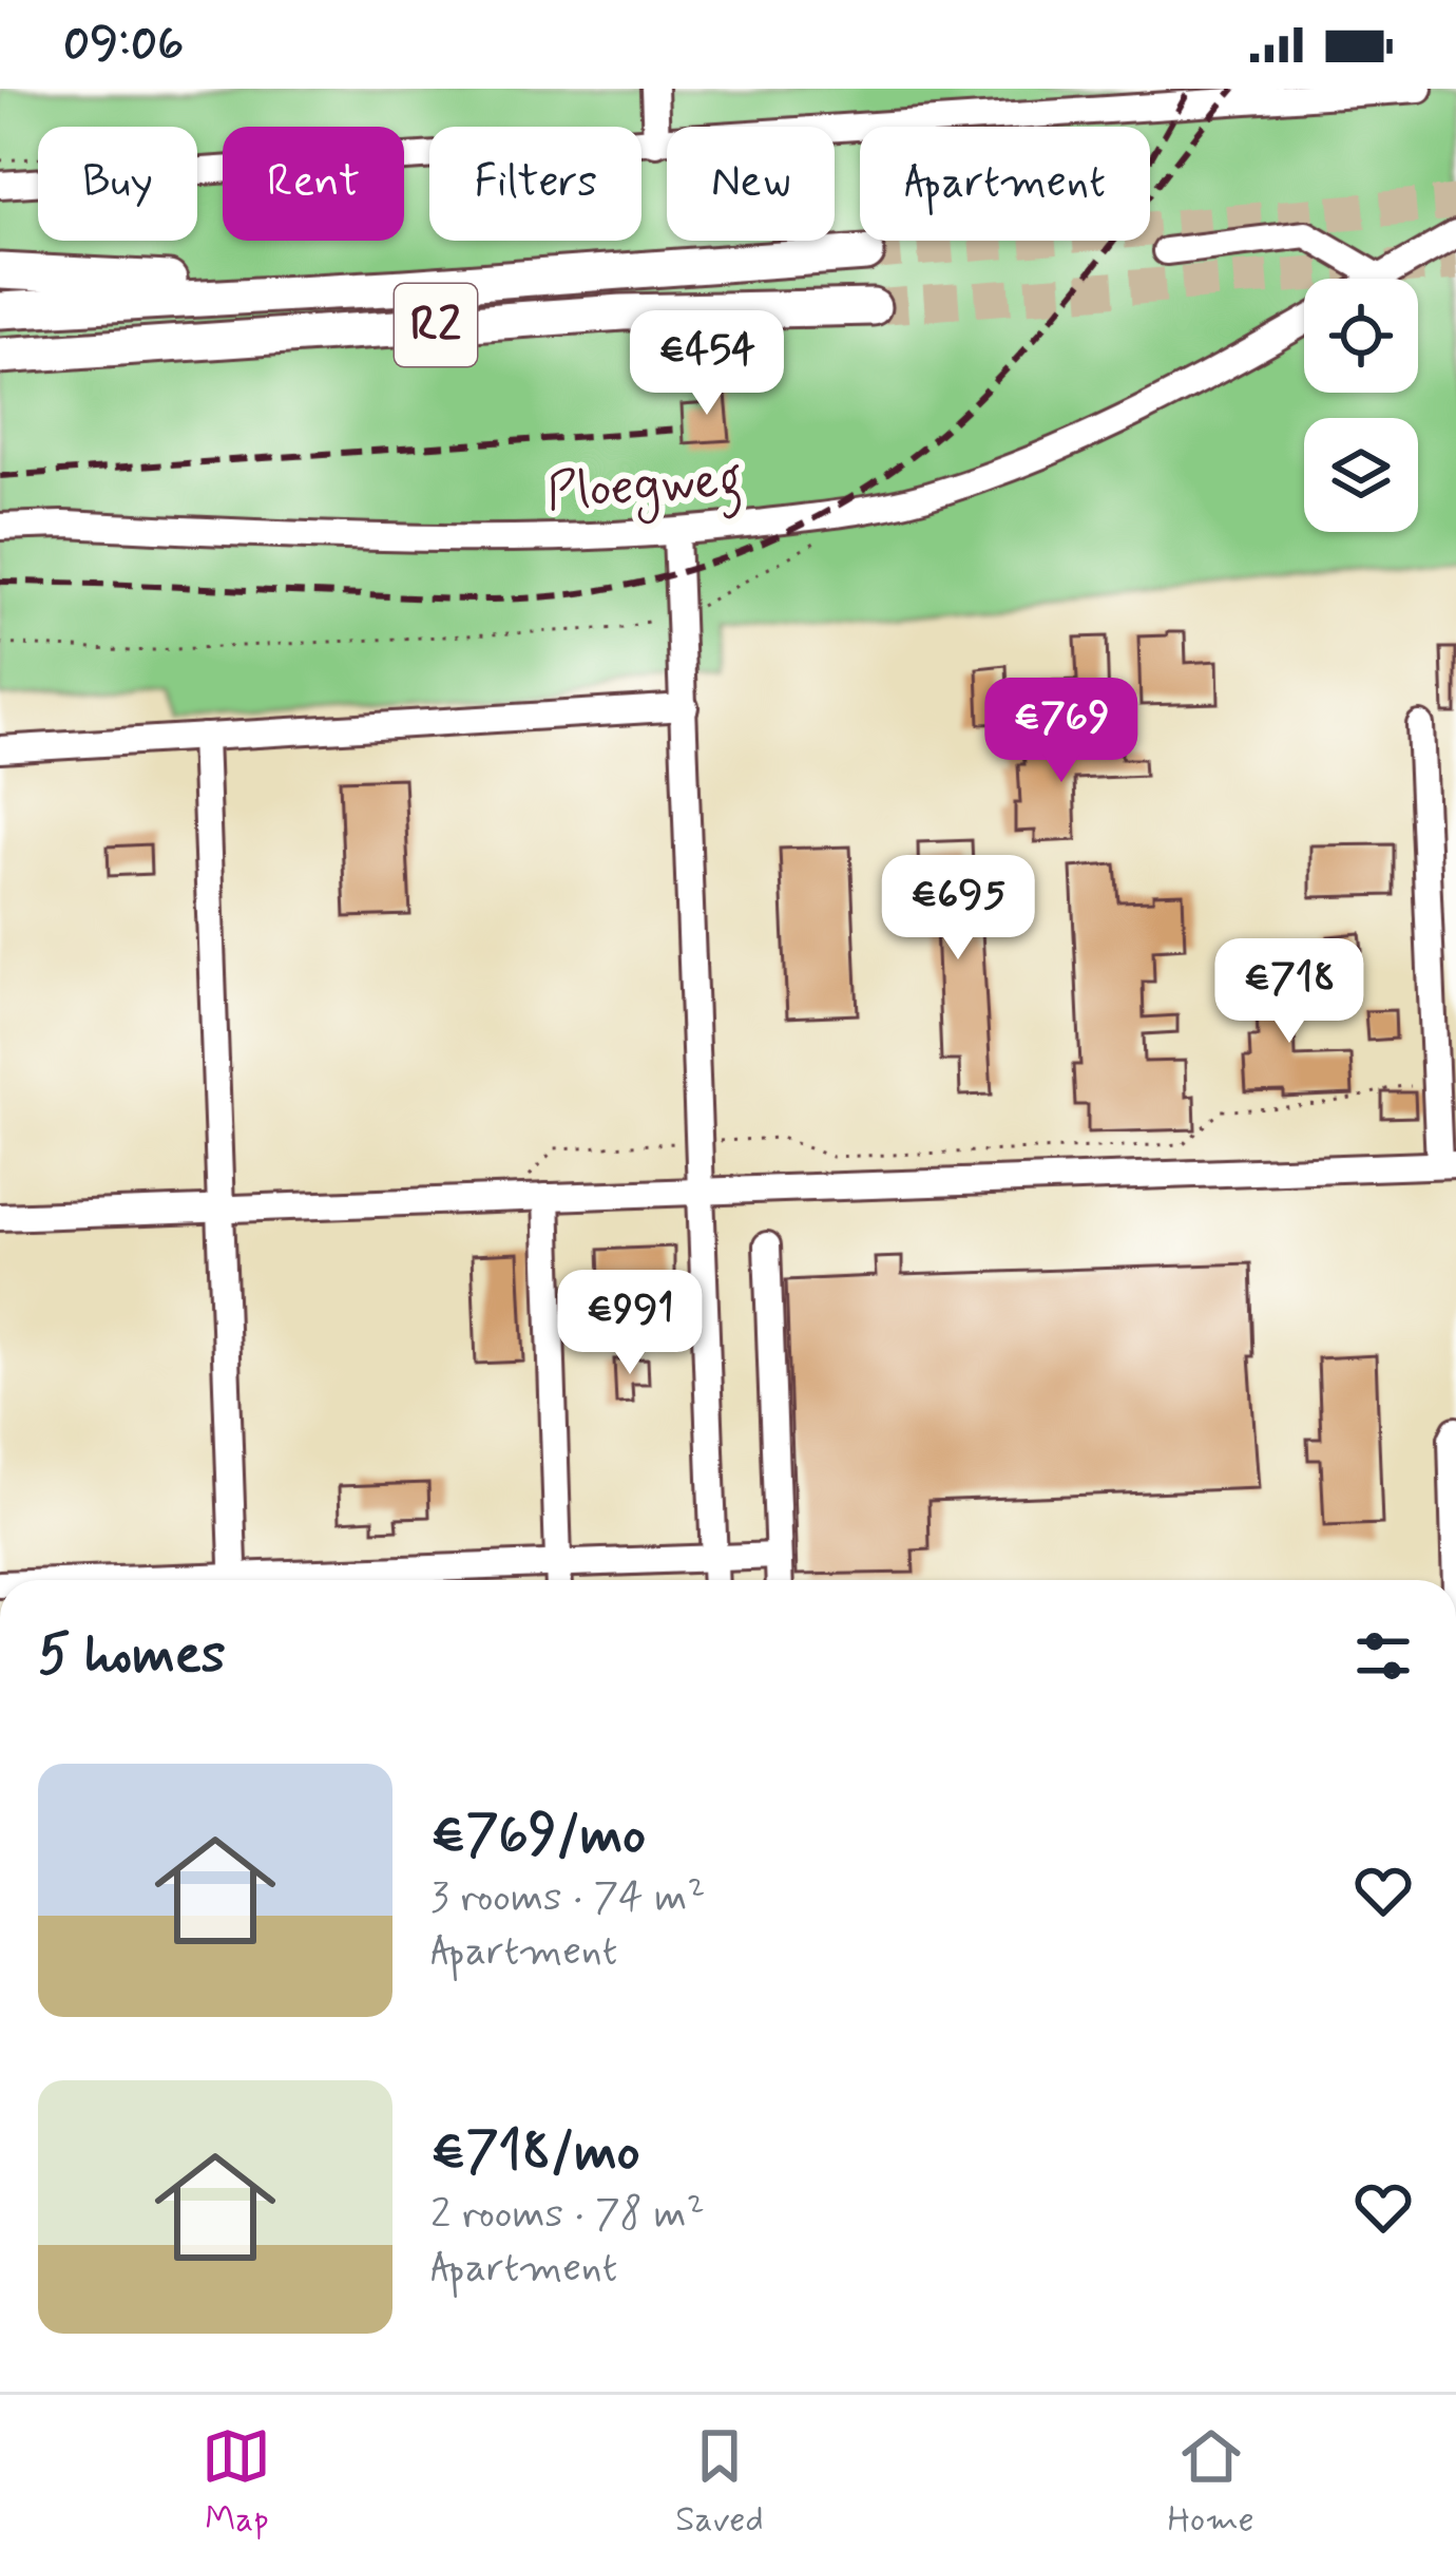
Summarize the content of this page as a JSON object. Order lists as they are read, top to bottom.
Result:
{
  "streets": {
    "highway": ["R2"],
    "street": ["Ploegweg"]
  },
  "page": {
    "status": "09:06",
    "chip": [
      "Buy",
      "Rent",
      "Filters",
      "New",
      "Apartment"
    ],
    "price": [
      "€454",
      "€769",
      "€695",
      "€718",
      "€991"
    ],
    "heading": "5 homes",
    "list": [
      {
        "name": "€769/mo",
        "note": "3 rooms · 74 m² · Apartment"
      },
      {
        "name": "€718/mo",
        "note": "2 rooms · 78 m² · Apartment"
      }
    ],
    "tabs": ["Map", "Saved", "Home"]
  }
}
